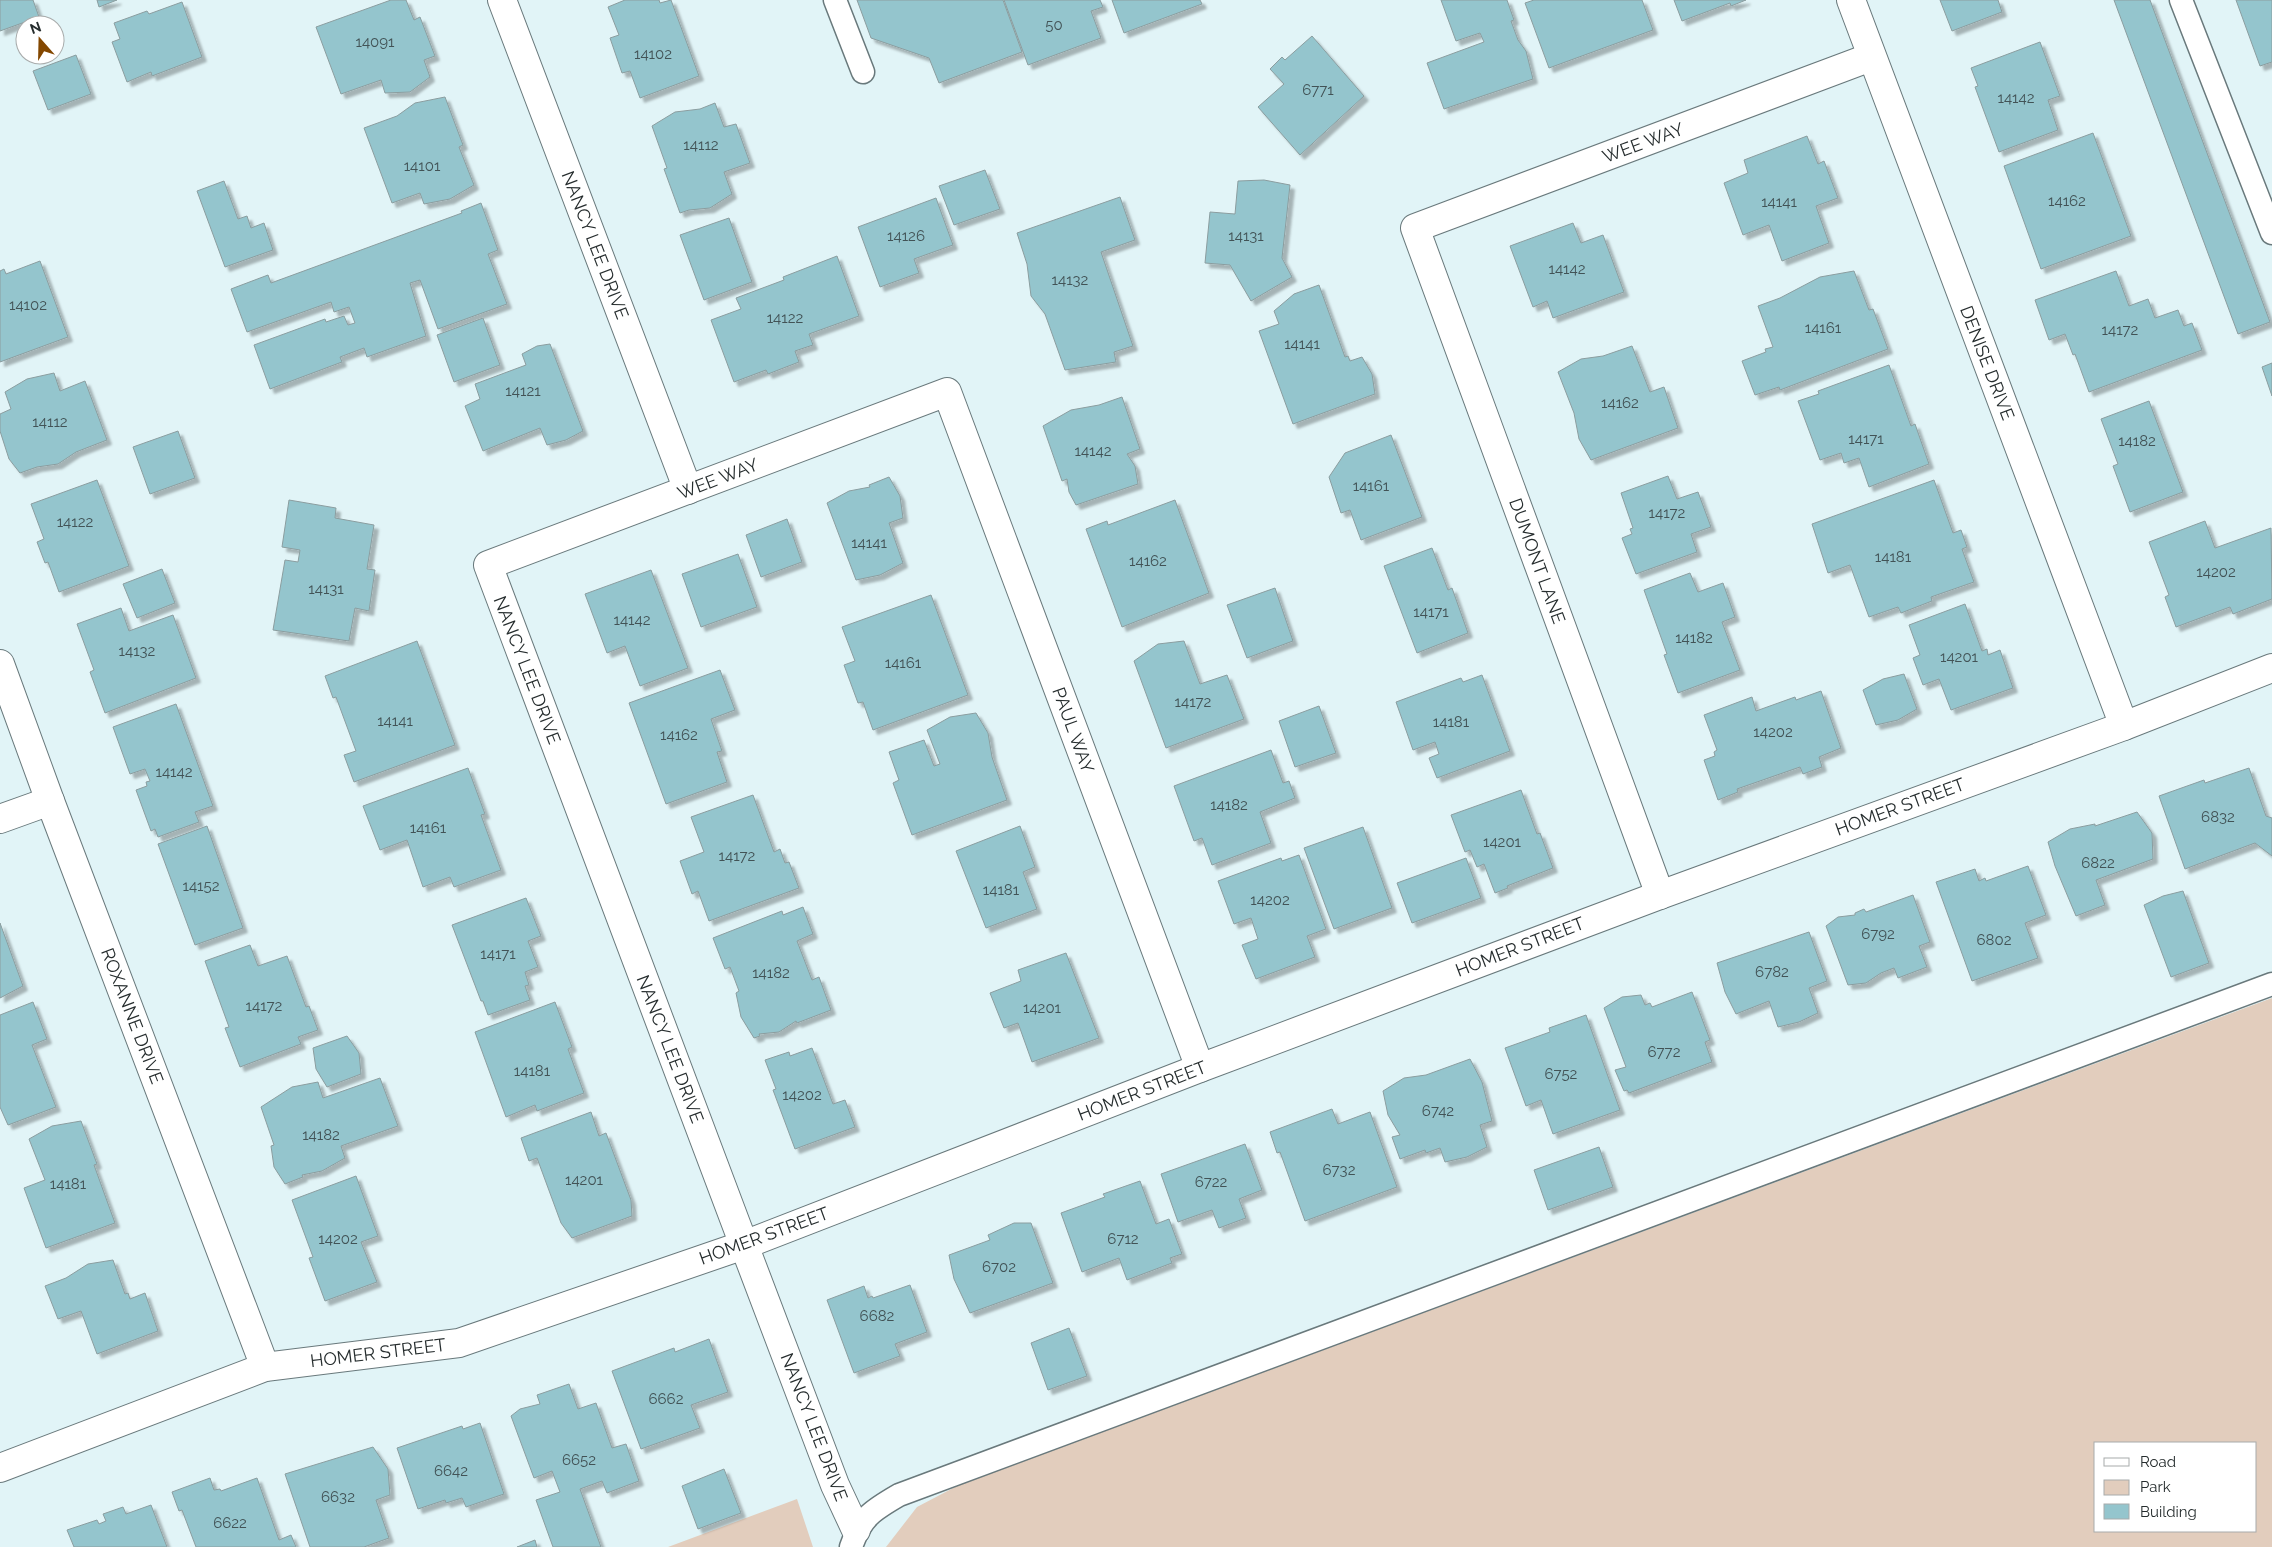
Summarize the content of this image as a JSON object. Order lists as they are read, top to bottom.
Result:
{
  "streets": {
    "street": [
      "WEE WAY",
      "NANCY LEE DRIVE",
      "DENISE DRIVE",
      "DUMONT LANE",
      "PAUL WAY",
      "HOMER STREET",
      "ROXANNE DRIVE"
    ]
  },
  "crossings": [
    ["WEE WAY", "NANCY LEE DRIVE"],
    ["WEE WAY", "DENISE DRIVE"],
    ["WEE WAY", "DUMONT LANE"],
    ["WEE WAY", "PAUL WAY"],
    ["NANCY LEE DRIVE", "HOMER STREET"],
    ["DENISE DRIVE", "HOMER STREET"],
    ["DUMONT LANE", "HOMER STREET"],
    ["PAUL WAY", "HOMER STREET"],
    ["HOMER STREET", "ROXANNE DRIVE"]
  ],
  "house_numbers": [
    "50",
    "14091",
    "14102",
    "6771",
    "14142",
    "14112",
    "14101",
    "14162",
    "14141",
    "14126",
    "14131",
    "14142",
    "14132",
    "14102",
    "14122",
    "14161",
    "14172",
    "14141",
    "14121",
    "14162",
    "14112",
    "14171",
    "14182",
    "14142",
    "14161",
    "14172",
    "14122",
    "14141",
    "14181",
    "14162",
    "14202",
    "14131",
    "14171",
    "14142",
    "14182",
    "14132",
    "14201",
    "14161",
    "14172",
    "14141",
    "14181",
    "14202",
    "14162",
    "14142",
    "14182",
    "6832",
    "14161",
    "14201",
    "14172",
    "6822",
    "14152",
    "14181",
    "14202",
    "6792",
    "6802",
    "14171",
    "6782",
    "14182",
    "14172",
    "14201",
    "6772",
    "14181",
    "6752",
    "14202",
    "6742",
    "14182",
    "6732",
    "14201",
    "6722",
    "14181",
    "14202",
    "6712",
    "6702",
    "6682",
    "6662",
    "6652",
    "6642",
    "6632",
    "6622"
  ],
  "legend": ["Road", "Park", "Building"],
  "north": "top"
}
